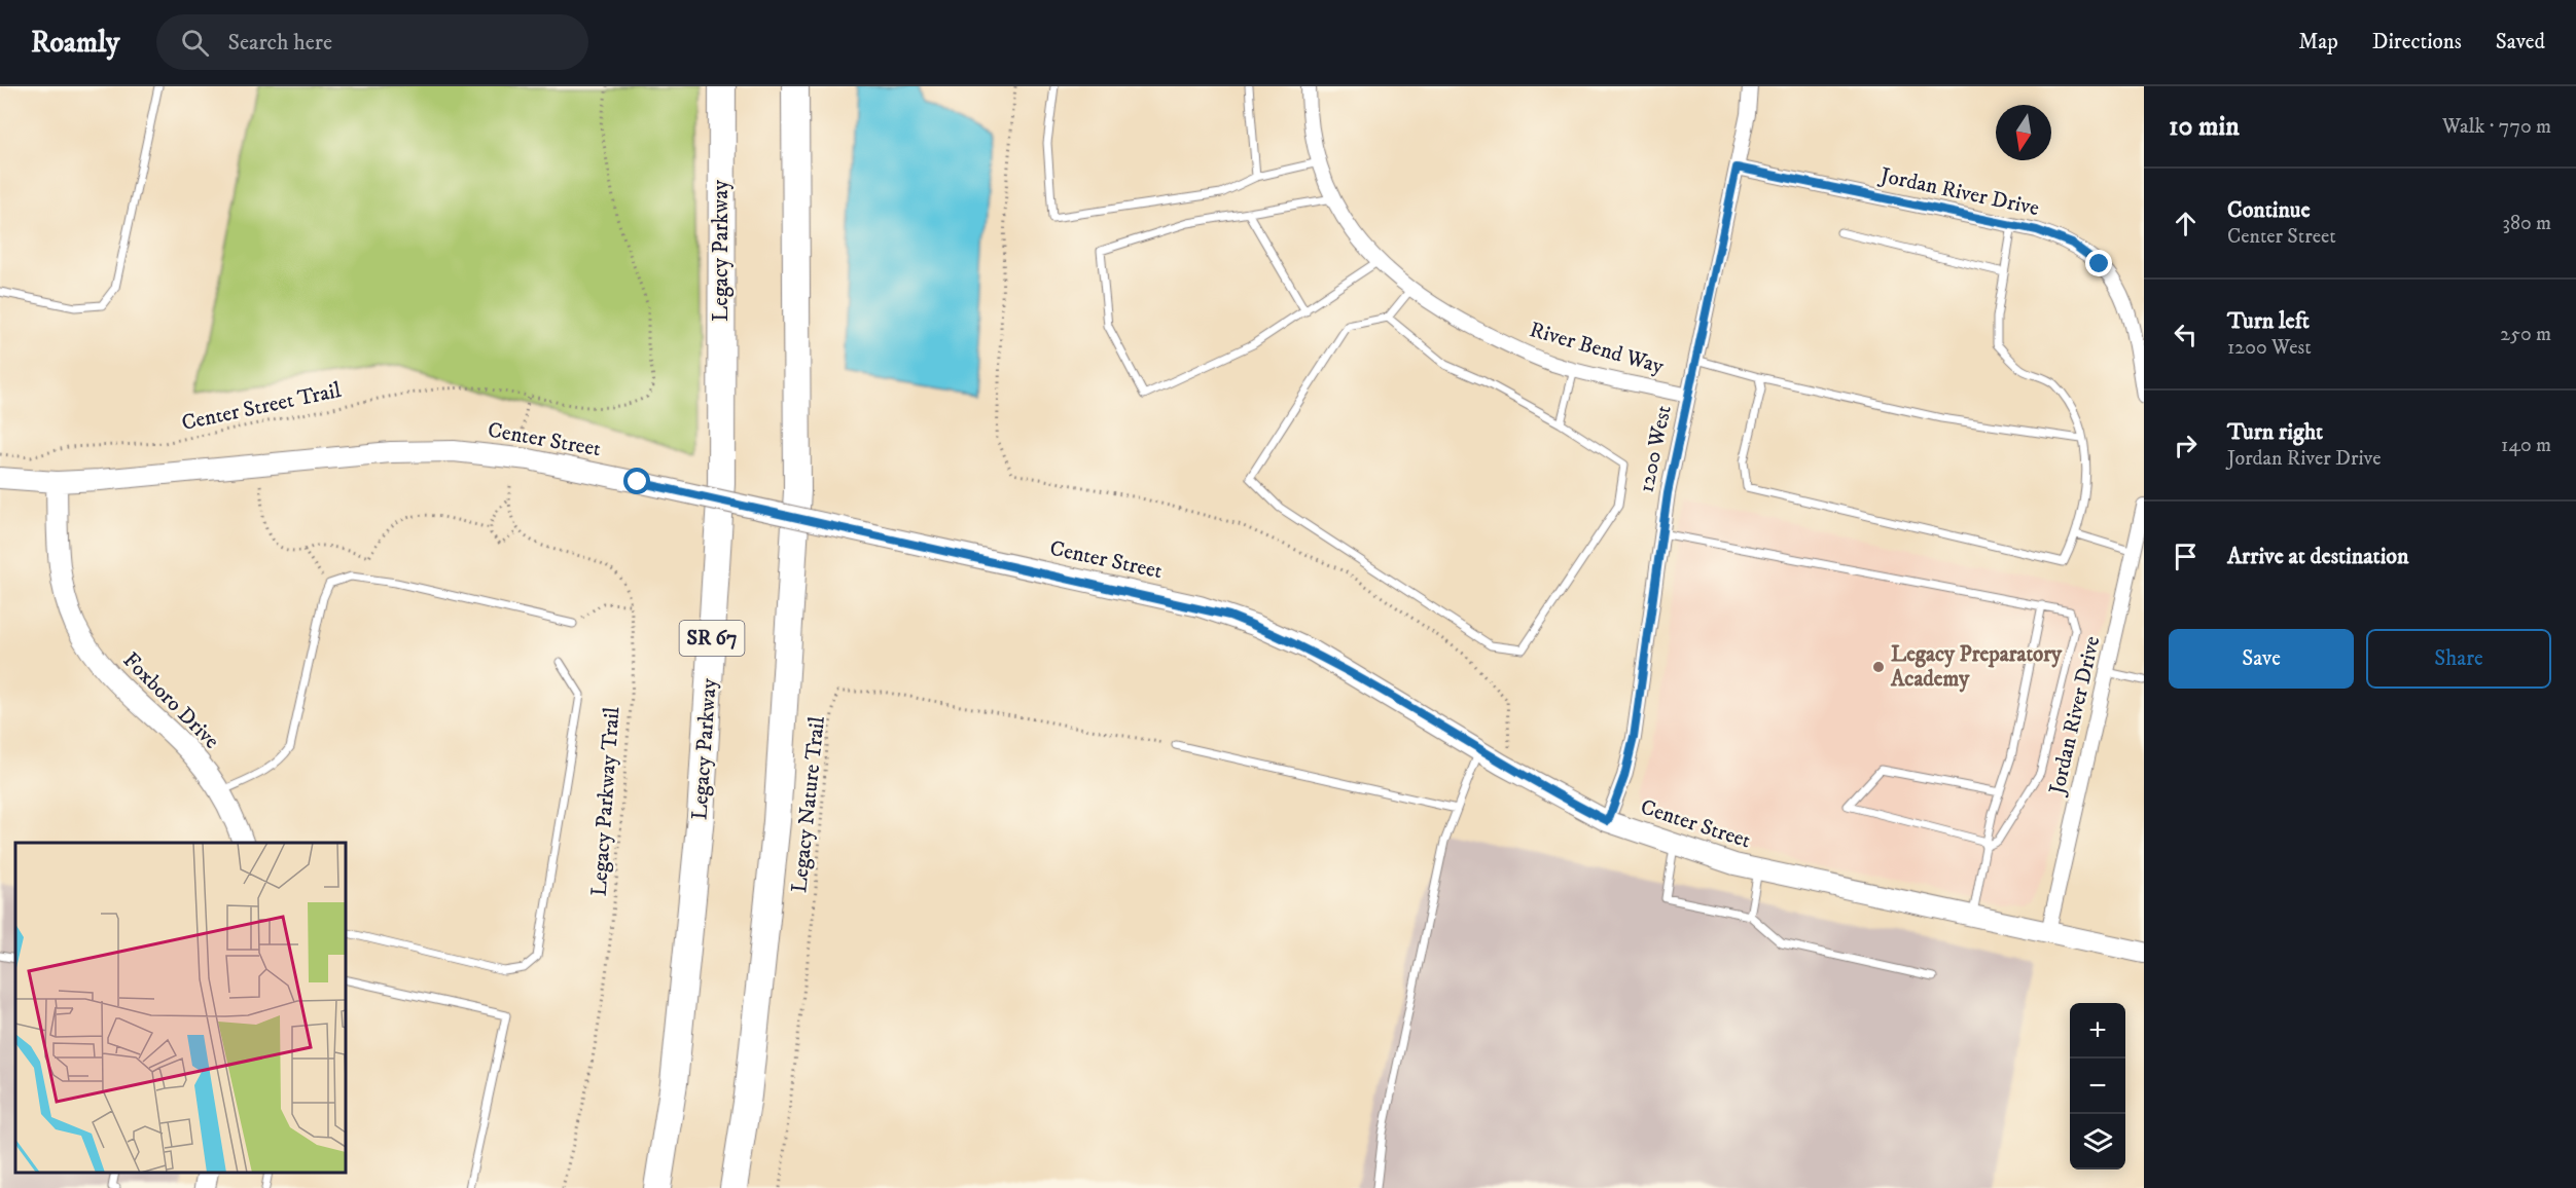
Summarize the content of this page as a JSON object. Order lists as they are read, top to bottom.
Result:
{
  "streets": {
    "highway": ["Legacy Parkway", "SR 67"],
    "street": [
      "Jordan River Drive",
      "River Bend Way",
      "Center Street",
      "1200 West",
      "Foxboro Drive"
    ],
    "path": ["Center Street Trail", "Legacy Parkway Trail", "Legacy Nature Trail"]
  },
  "crossings": [
    ["Jordan River Drive", "Center Street"],
    ["Jordan River Drive", "1200 West"],
    ["River Bend Way", "1200 West"],
    ["Center Street", "1200 West"],
    ["Center Street", "Foxboro Drive"]
  ],
  "places": ["Legacy Preparatory Academy"],
  "north": "bottom",
  "page": {
    "header": "Roamly",
    "search": "Search here",
    "nav": ["Map", "Directions", "Saved"],
    "heading": ["10 min", "Walk · 770 m"],
    "list": [
      ["Continue", "Center Street", "380 m"],
      ["Turn left", "1200 West", "250 m"],
      ["Turn right", "Jordan River Drive", "140 m"],
      "Arrive at destination"
    ],
    "buttons": ["Save", "Share"],
    "map_buttons": ["+", "−"]
  }
}
